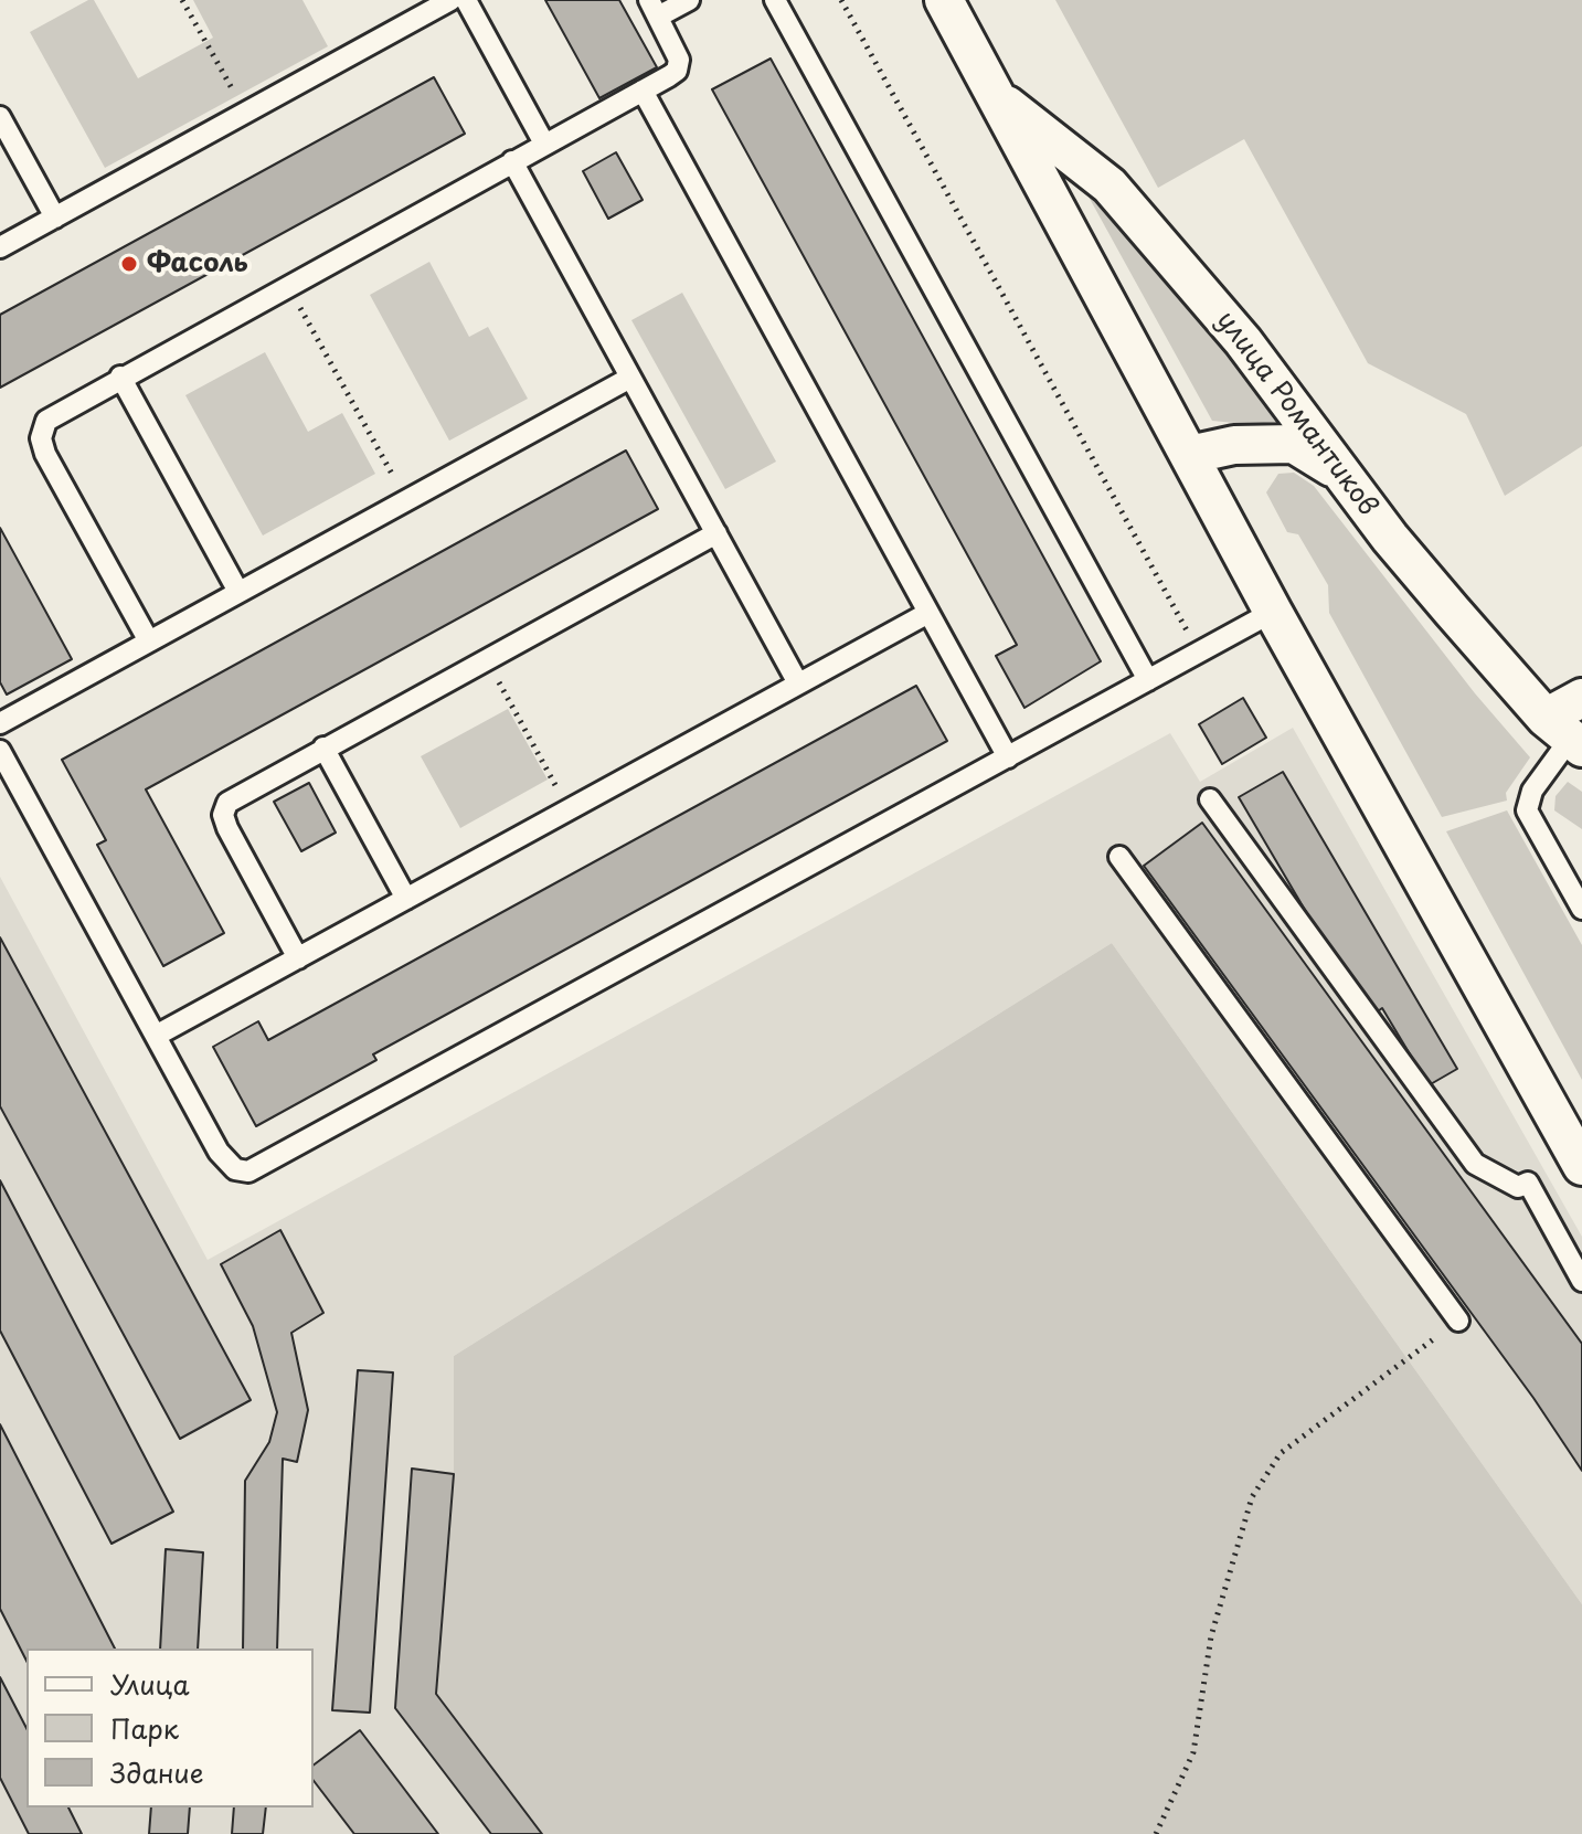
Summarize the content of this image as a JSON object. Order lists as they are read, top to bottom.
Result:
{
  "streets": {
    "street": ["улица Романтиков"]
  },
  "places": ["Фасоль"],
  "legend": ["Улица", "Парк", "Здание"]
}
